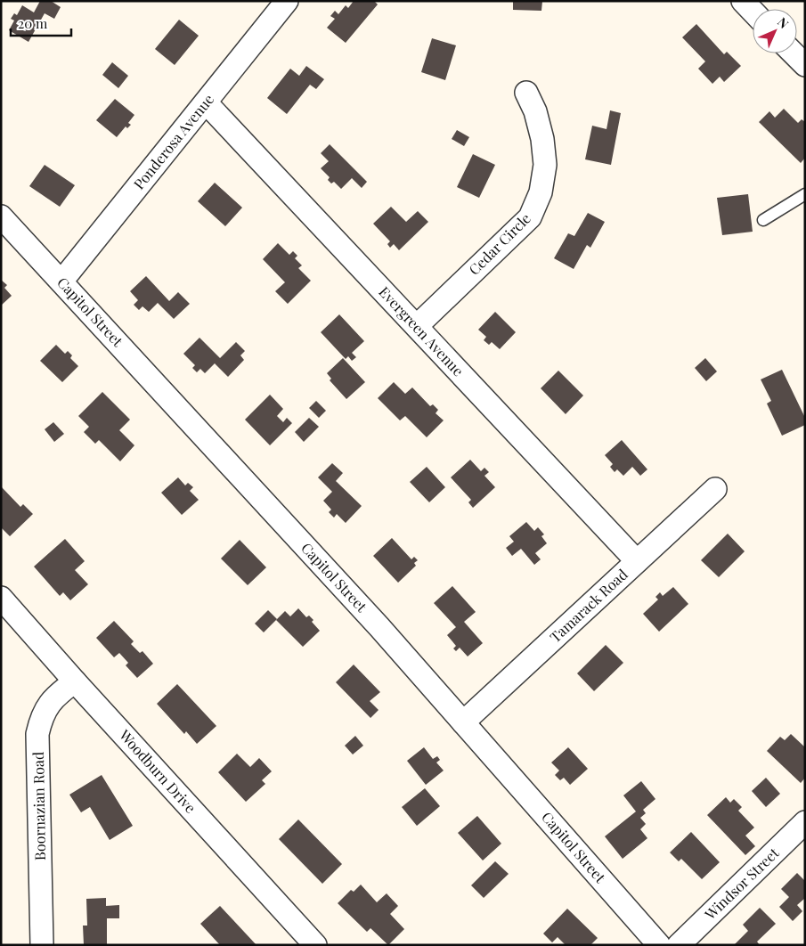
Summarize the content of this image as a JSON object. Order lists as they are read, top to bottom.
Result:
{
  "streets": {
    "street": [
      "Ponderosa Avenue",
      "Cedar Circle",
      "Capitol Street",
      "Evergreen Avenue",
      "Tamarack Road",
      "Woodburn Drive",
      "Boornazian Road",
      "Windsor Street"
    ]
  },
  "crossings": [
    ["Ponderosa Avenue", "Capitol Street"],
    ["Ponderosa Avenue", "Evergreen Avenue"],
    ["Cedar Circle", "Evergreen Avenue"],
    ["Capitol Street", "Tamarack Road"],
    ["Evergreen Avenue", "Tamarack Road"],
    ["Woodburn Drive", "Boornazian Road"]
  ],
  "scale_bar": "20 m",
  "north": "top right"
}
